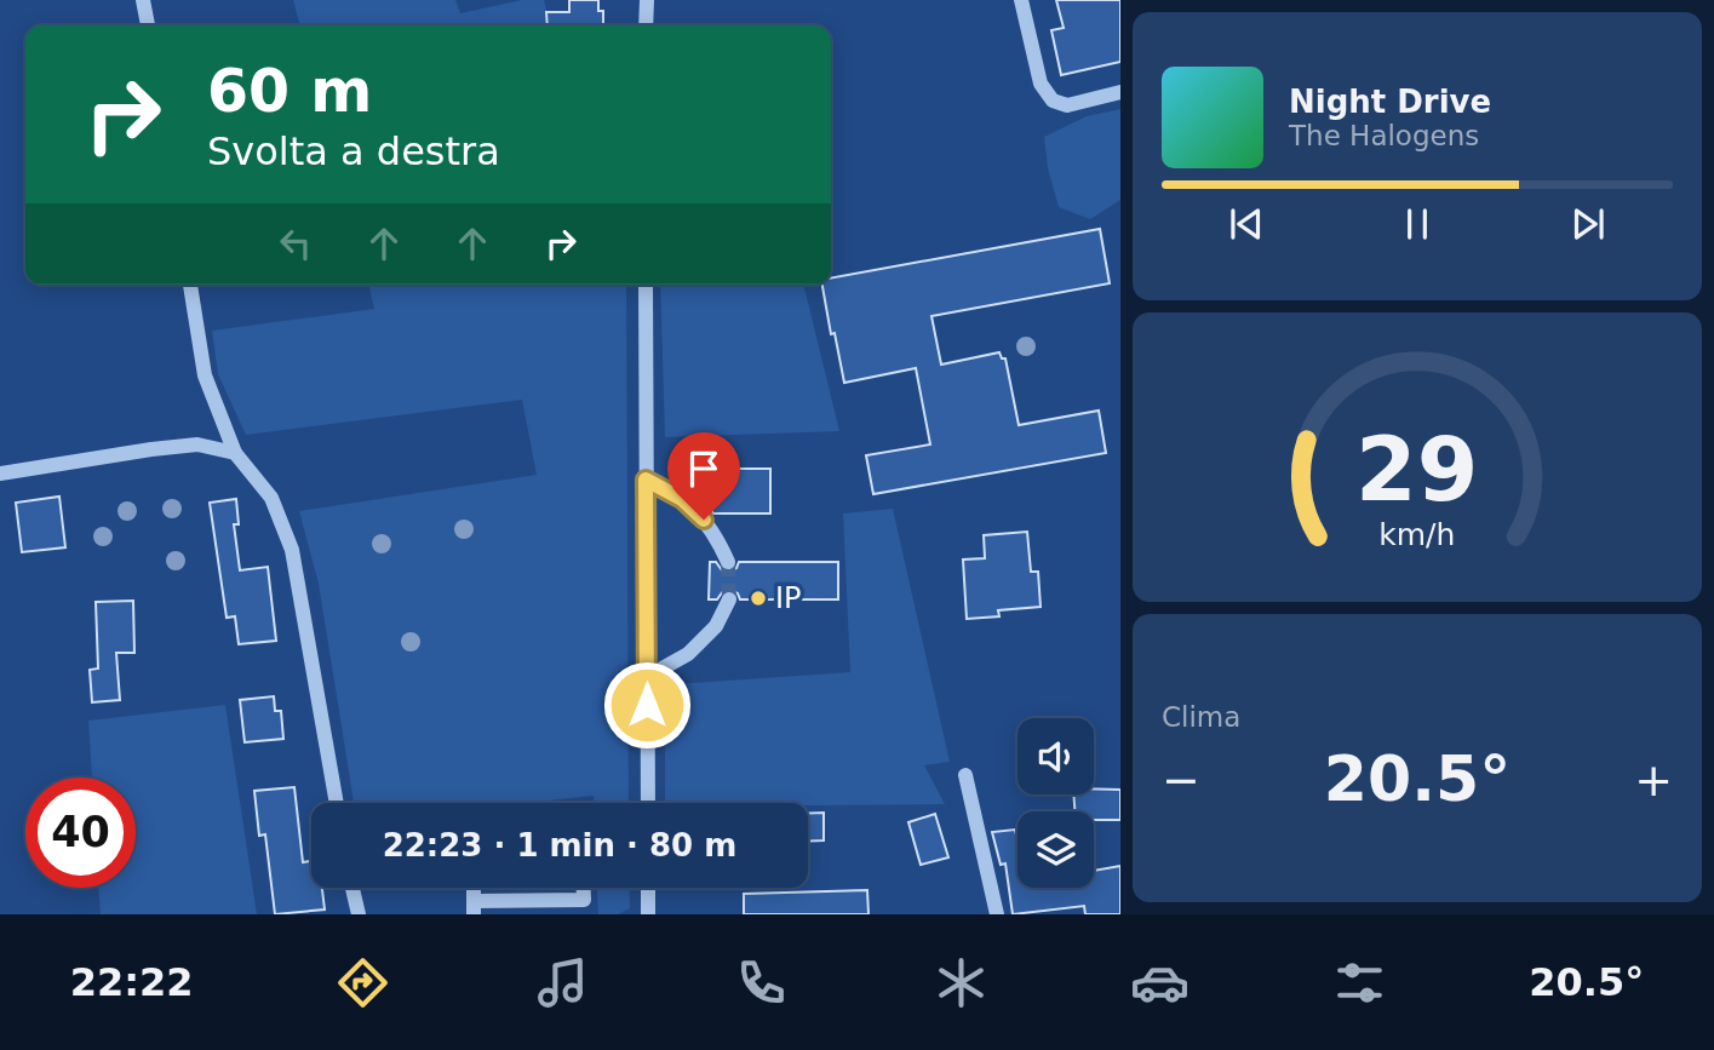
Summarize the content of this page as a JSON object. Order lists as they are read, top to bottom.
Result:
{
  "places": ["IP"],
  "page": {
    "turn": ["60 m", "Svolta a destra"],
    "song": ["Night Drive", "The Halogens"],
    "tile": "Clima",
    "heat": ["−", "20.5°", "+"],
    "limit": "40",
    "trip": "22:23 · 1 min · 80 m",
    "tabs": ["22:22", "20.5°"],
    "gauge": ["29", "km/h"]
  }
}
